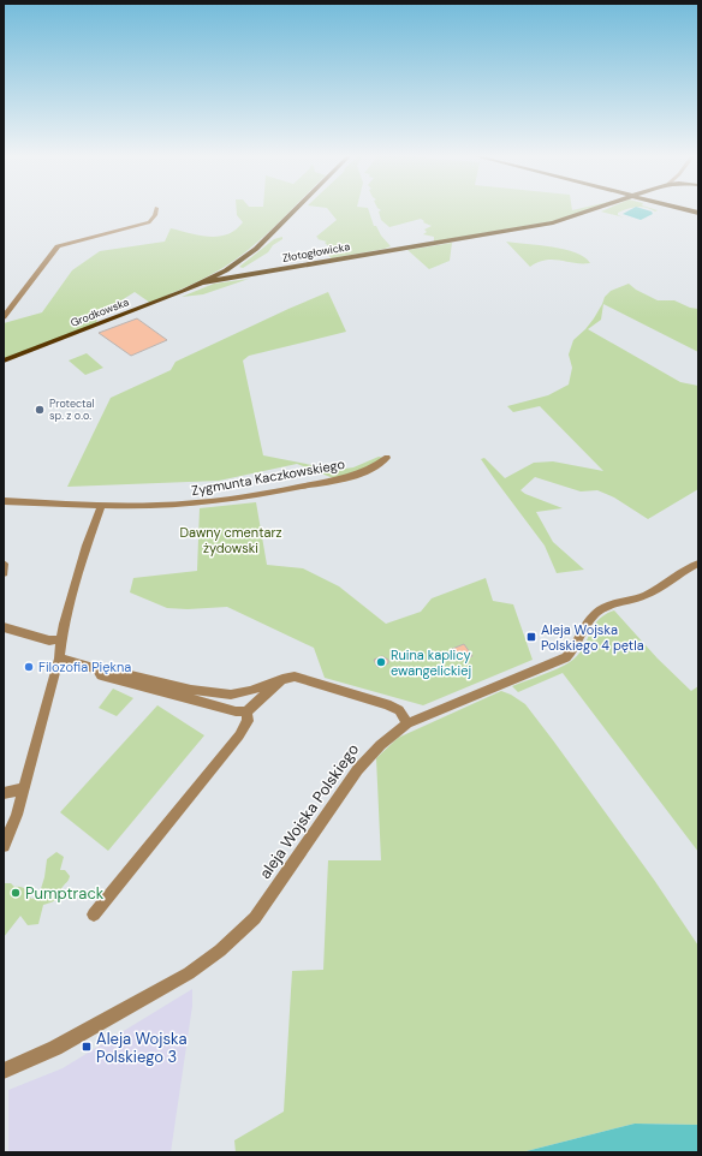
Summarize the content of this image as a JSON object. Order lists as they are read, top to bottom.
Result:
{
  "streets": {
    "main road": ["Złotogłowicka", "Grodkowska"],
    "street": ["Zygmunta Kaczkowskiego", "aleja Wojska Polskiego"]
  },
  "crossings": [
    ["Złotogłowicka", "Grodkowska"]
  ],
  "parks": ["Dawny cmentarz żydowski"],
  "places": {
    "other": [
      "Protectal sp. z o.o.",
      "Ruina kaplicy ewangelickiej",
      "Filozofia Piękna",
      "Pumptrack"
    ],
    "transit": ["Aleja Wojska Polskiego 4 pętla", "Aleja Wojska Polskiego 3"]
  }
}
